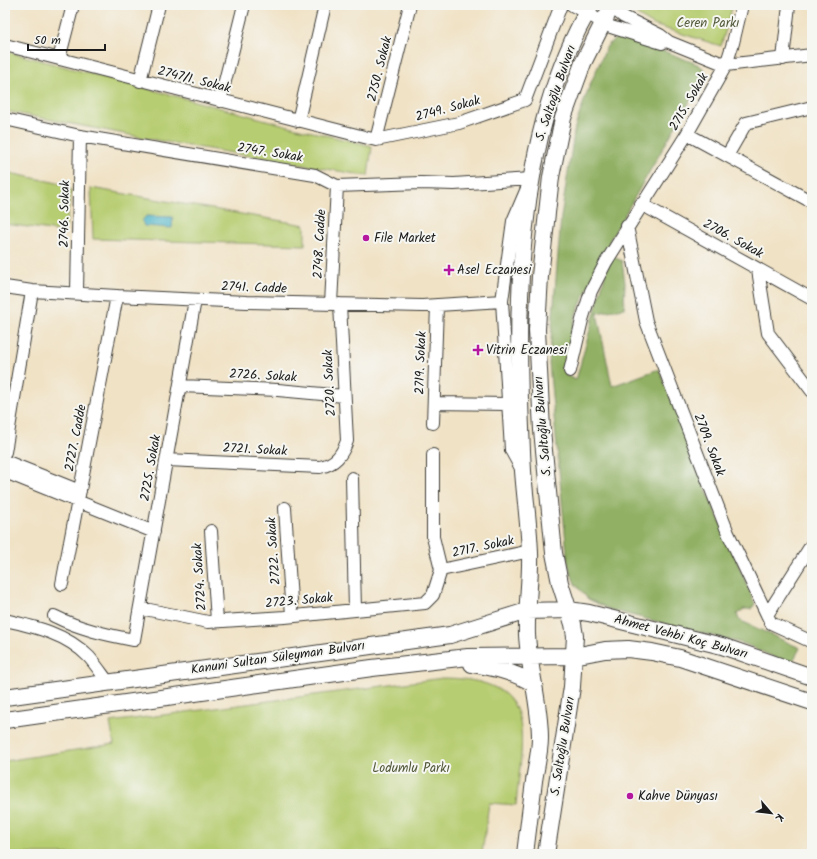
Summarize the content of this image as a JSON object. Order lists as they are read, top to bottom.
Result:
{
  "streets": {
    "main road": ["S. Saltoğlu Bulvarı", "Ahmet Vehbi Koç Bulvarı", "Kanuni Sultan Süleyman Bulvarı"],
    "street": [
      "2750. Sokak",
      "2747/1. Sokak",
      "2715. Sokak",
      "2749. Sokak",
      "2747. Sokak",
      "2746. Sokak",
      "2706. Sokak",
      "2748. Cadde",
      "2741. Cadde",
      "2719. Sokak",
      "2726. Sokak",
      "2720. Sokak",
      "2727. Cadde",
      "2709. Sokak",
      "2721. Sokak",
      "2725. Sokak",
      "2717. Sokak",
      "2722. Sokak",
      "2724. Sokak",
      "2723. Sokak"
    ]
  },
  "crossings": [
    ["2750. Sokak", "2747/1. Sokak"],
    ["2750. Sokak", "2749. Sokak"],
    ["2747/1. Sokak", "2749. Sokak"],
    ["S. Saltoğlu Bulvarı", "2747. Sokak"],
    ["S. Saltoğlu Bulvarı", "2717. Sokak"],
    ["S. Saltoğlu Bulvarı", "Ahmet Vehbi Koç Bulvarı"],
    ["S. Saltoğlu Bulvarı", "Kanuni Sultan Süleyman Bulvarı"],
    ["2715. Sokak", "2706. Sokak"],
    ["2715. Sokak", "2709. Sokak"],
    ["2747. Sokak", "2746. Sokak"],
    ["2747. Sokak", "2748. Cadde"],
    ["2746. Sokak", "2741. Cadde"],
    ["2748. Cadde", "2741. Cadde"],
    ["2748. Cadde", "2720. Sokak"],
    ["2741. Cadde", "2719. Sokak"],
    ["2741. Cadde", "2720. Sokak"],
    ["2741. Cadde", "2727. Cadde"],
    ["2741. Cadde", "2725. Sokak"],
    ["2726. Sokak", "2720. Sokak"],
    ["2726. Sokak", "2725. Sokak"],
    ["2720. Sokak", "2721. Sokak"],
    ["2721. Sokak", "2725. Sokak"],
    ["2725. Sokak", "2723. Sokak"],
    ["2717. Sokak", "2723. Sokak"],
    ["2722. Sokak", "2723. Sokak"],
    ["2724. Sokak", "2723. Sokak"],
    ["Ahmet Vehbi Koç Bulvarı", "Kanuni Sultan Süleyman Bulvarı"]
  ],
  "parks": ["Ceren Parkı", "Lodumlu Parkı"],
  "places": {
    "other": ["File Market", "Kahve Dünyası"],
    "health": ["Asel Eczanesi", "Vitrin Eczanesi"]
  },
  "scale_bar": "50 m",
  "north": "bottom right"
}
